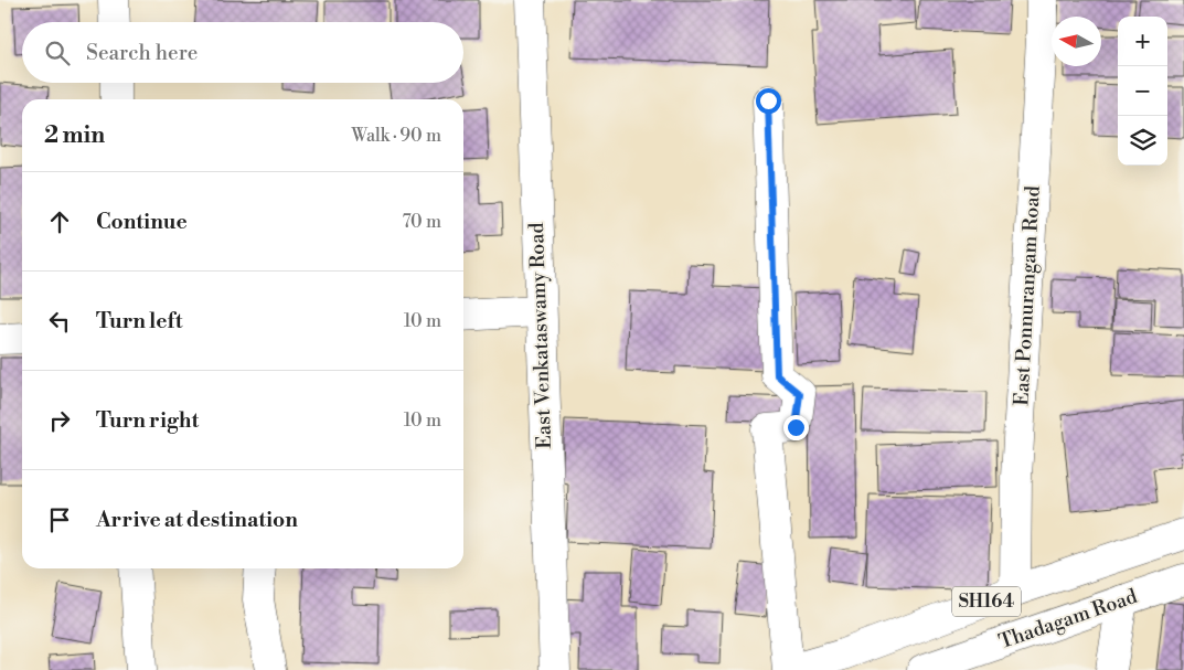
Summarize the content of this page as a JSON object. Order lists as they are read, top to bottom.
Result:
{
  "streets": {
    "street": [
      "East Ponnurangam Road",
      "East Venkataswamy Road",
      "SH164",
      "Thadagam Road"
    ]
  },
  "crossings": [
    ["East Ponnurangam Road", "SH164"]
  ],
  "north": "left",
  "page": {
    "map_buttons": ["+", "−"],
    "search": "Search here",
    "heading": ["2 min", "Walk · 90 m"],
    "list": [
      ["Continue", "70 m"],
      ["Turn left", "10 m"],
      ["Turn right", "10 m"],
      "Arrive at destination"
    ]
  }
}
